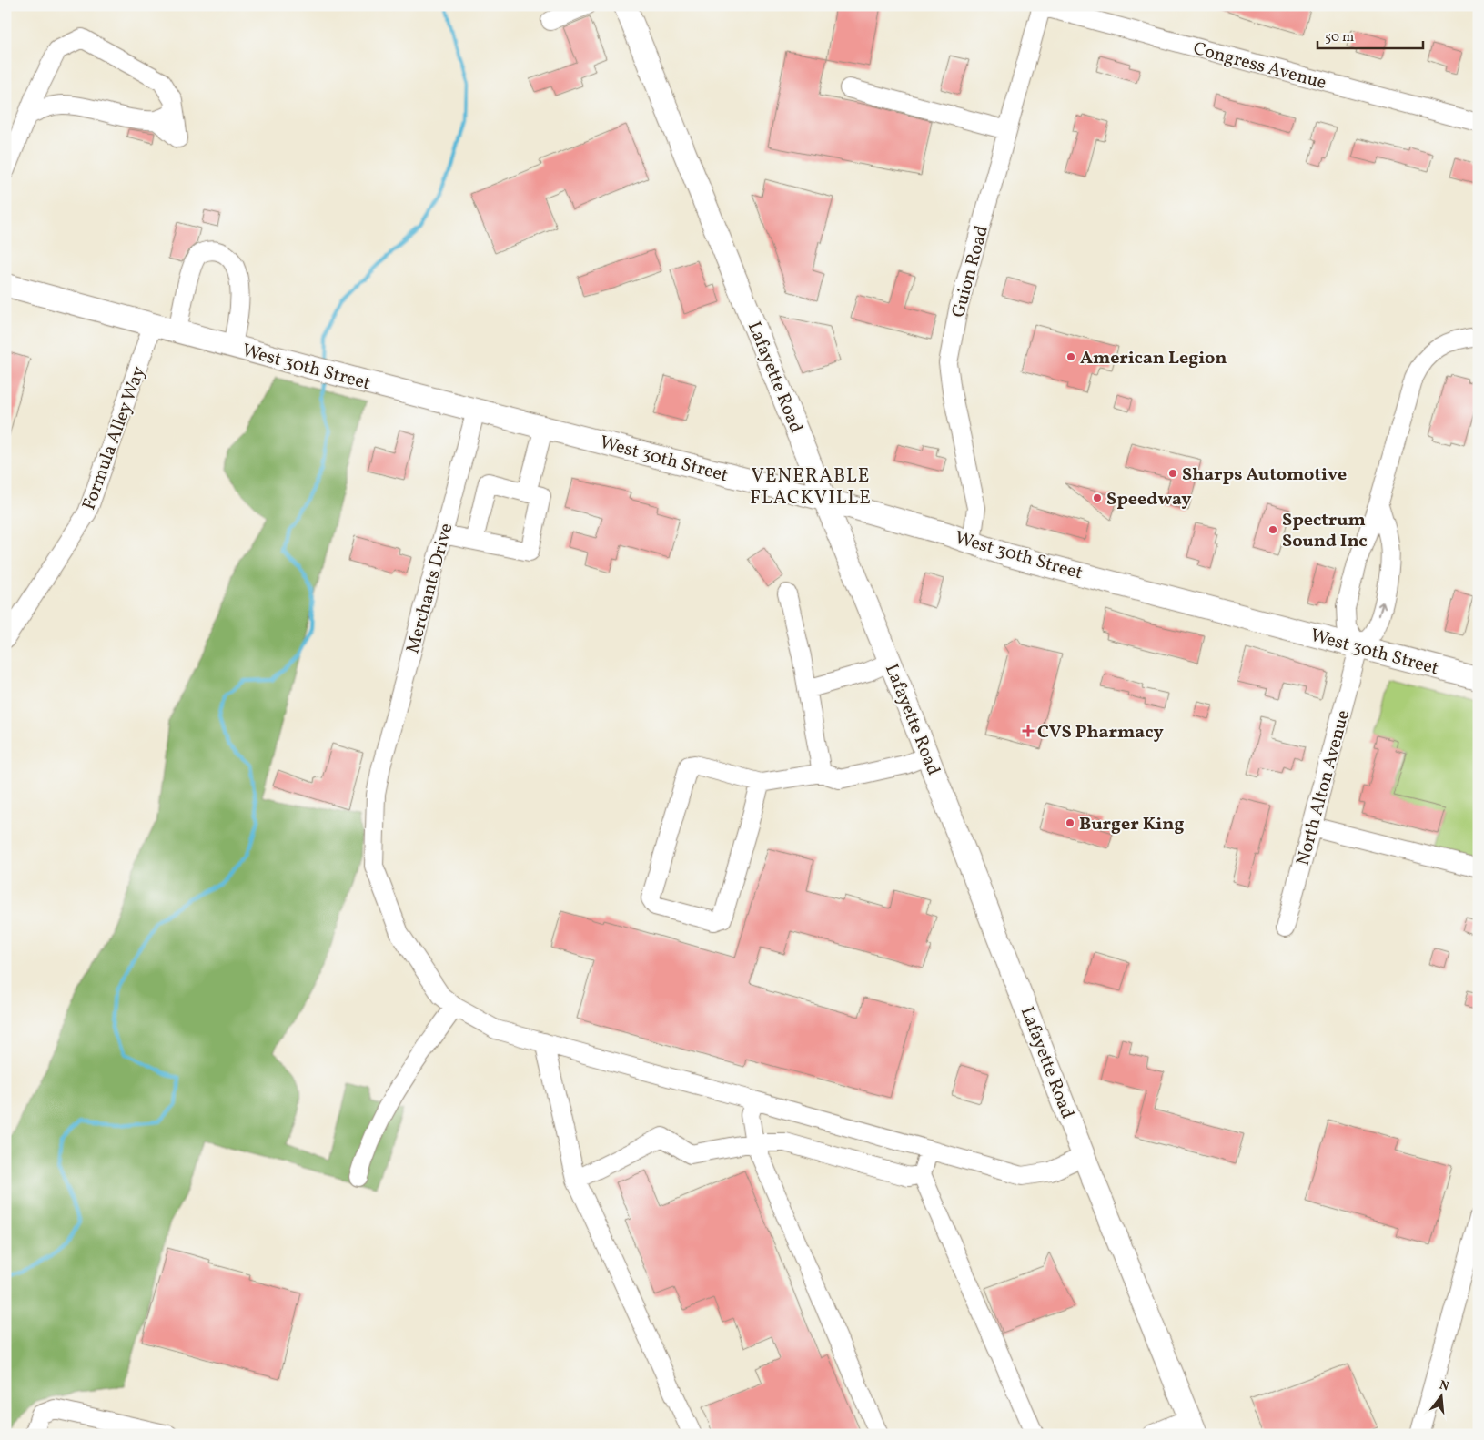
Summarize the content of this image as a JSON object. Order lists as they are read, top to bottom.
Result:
{
  "streets": {
    "main road": ["West 30th Street", "Lafayette Road"],
    "street": [
      "Congress Avenue",
      "Guion Road",
      "Formula Alley Way",
      "Merchants Drive",
      "North Alton Avenue"
    ]
  },
  "crossings": [
    ["Congress Avenue", "Guion Road"],
    ["Guion Road", "West 30th Street"],
    ["West 30th Street", "Lafayette Road"],
    ["West 30th Street", "Formula Alley Way"],
    ["West 30th Street", "Merchants Drive"],
    ["West 30th Street", "North Alton Avenue"],
    ["Lafayette Road", "Merchants Drive"]
  ],
  "districts": ["VENERABLE FLACKVILLE"],
  "places": {
    "other": [
      "American Legion",
      "Sharps Automotive",
      "Speedway",
      "Spectrum Sound Inc",
      "Burger King"
    ],
    "health": ["CVS Pharmacy"]
  },
  "scale_bar": "50 m",
  "north": "top"
}
